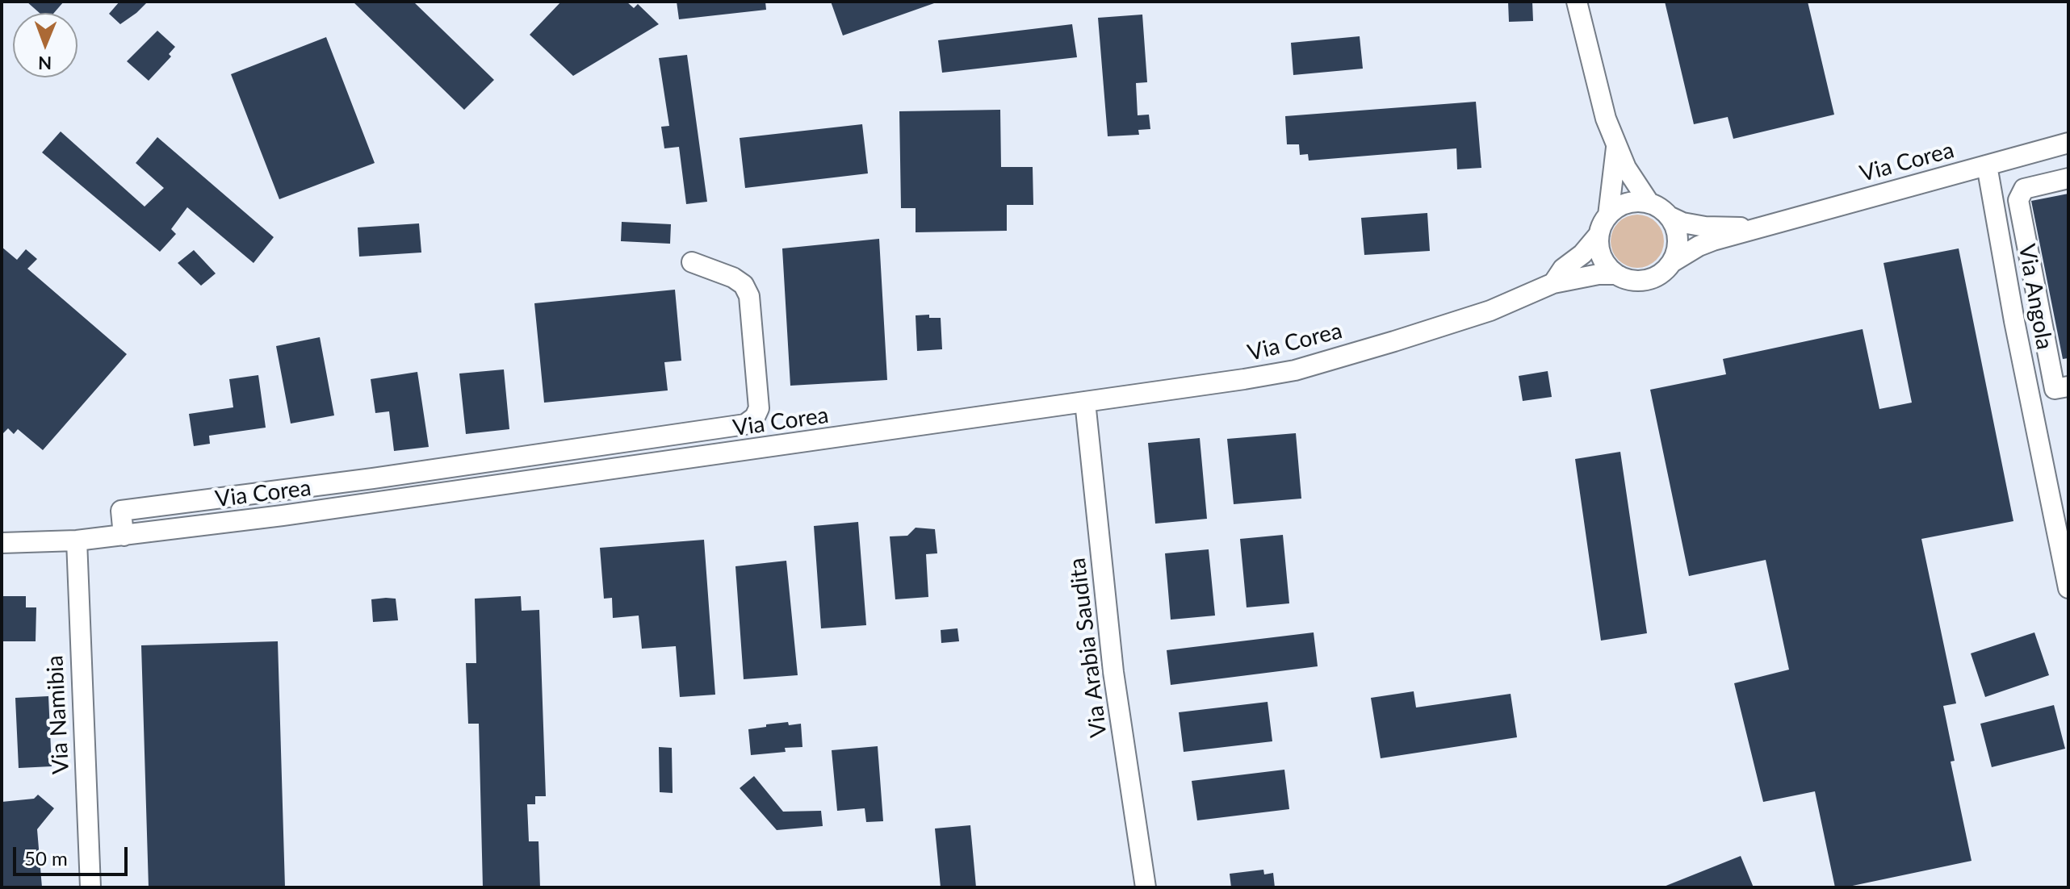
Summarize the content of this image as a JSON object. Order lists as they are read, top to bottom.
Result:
{
  "streets": {
    "street": [
      "Via Corea",
      "Via Angola",
      "Via Arabia Saudita",
      "Via Namibia"
    ]
  },
  "crossings": [
    ["Via Corea", "Via Angola"],
    ["Via Corea", "Via Arabia Saudita"],
    ["Via Corea", "Via Namibia"]
  ],
  "scale_bar": "50 m",
  "north": "bottom"
}
